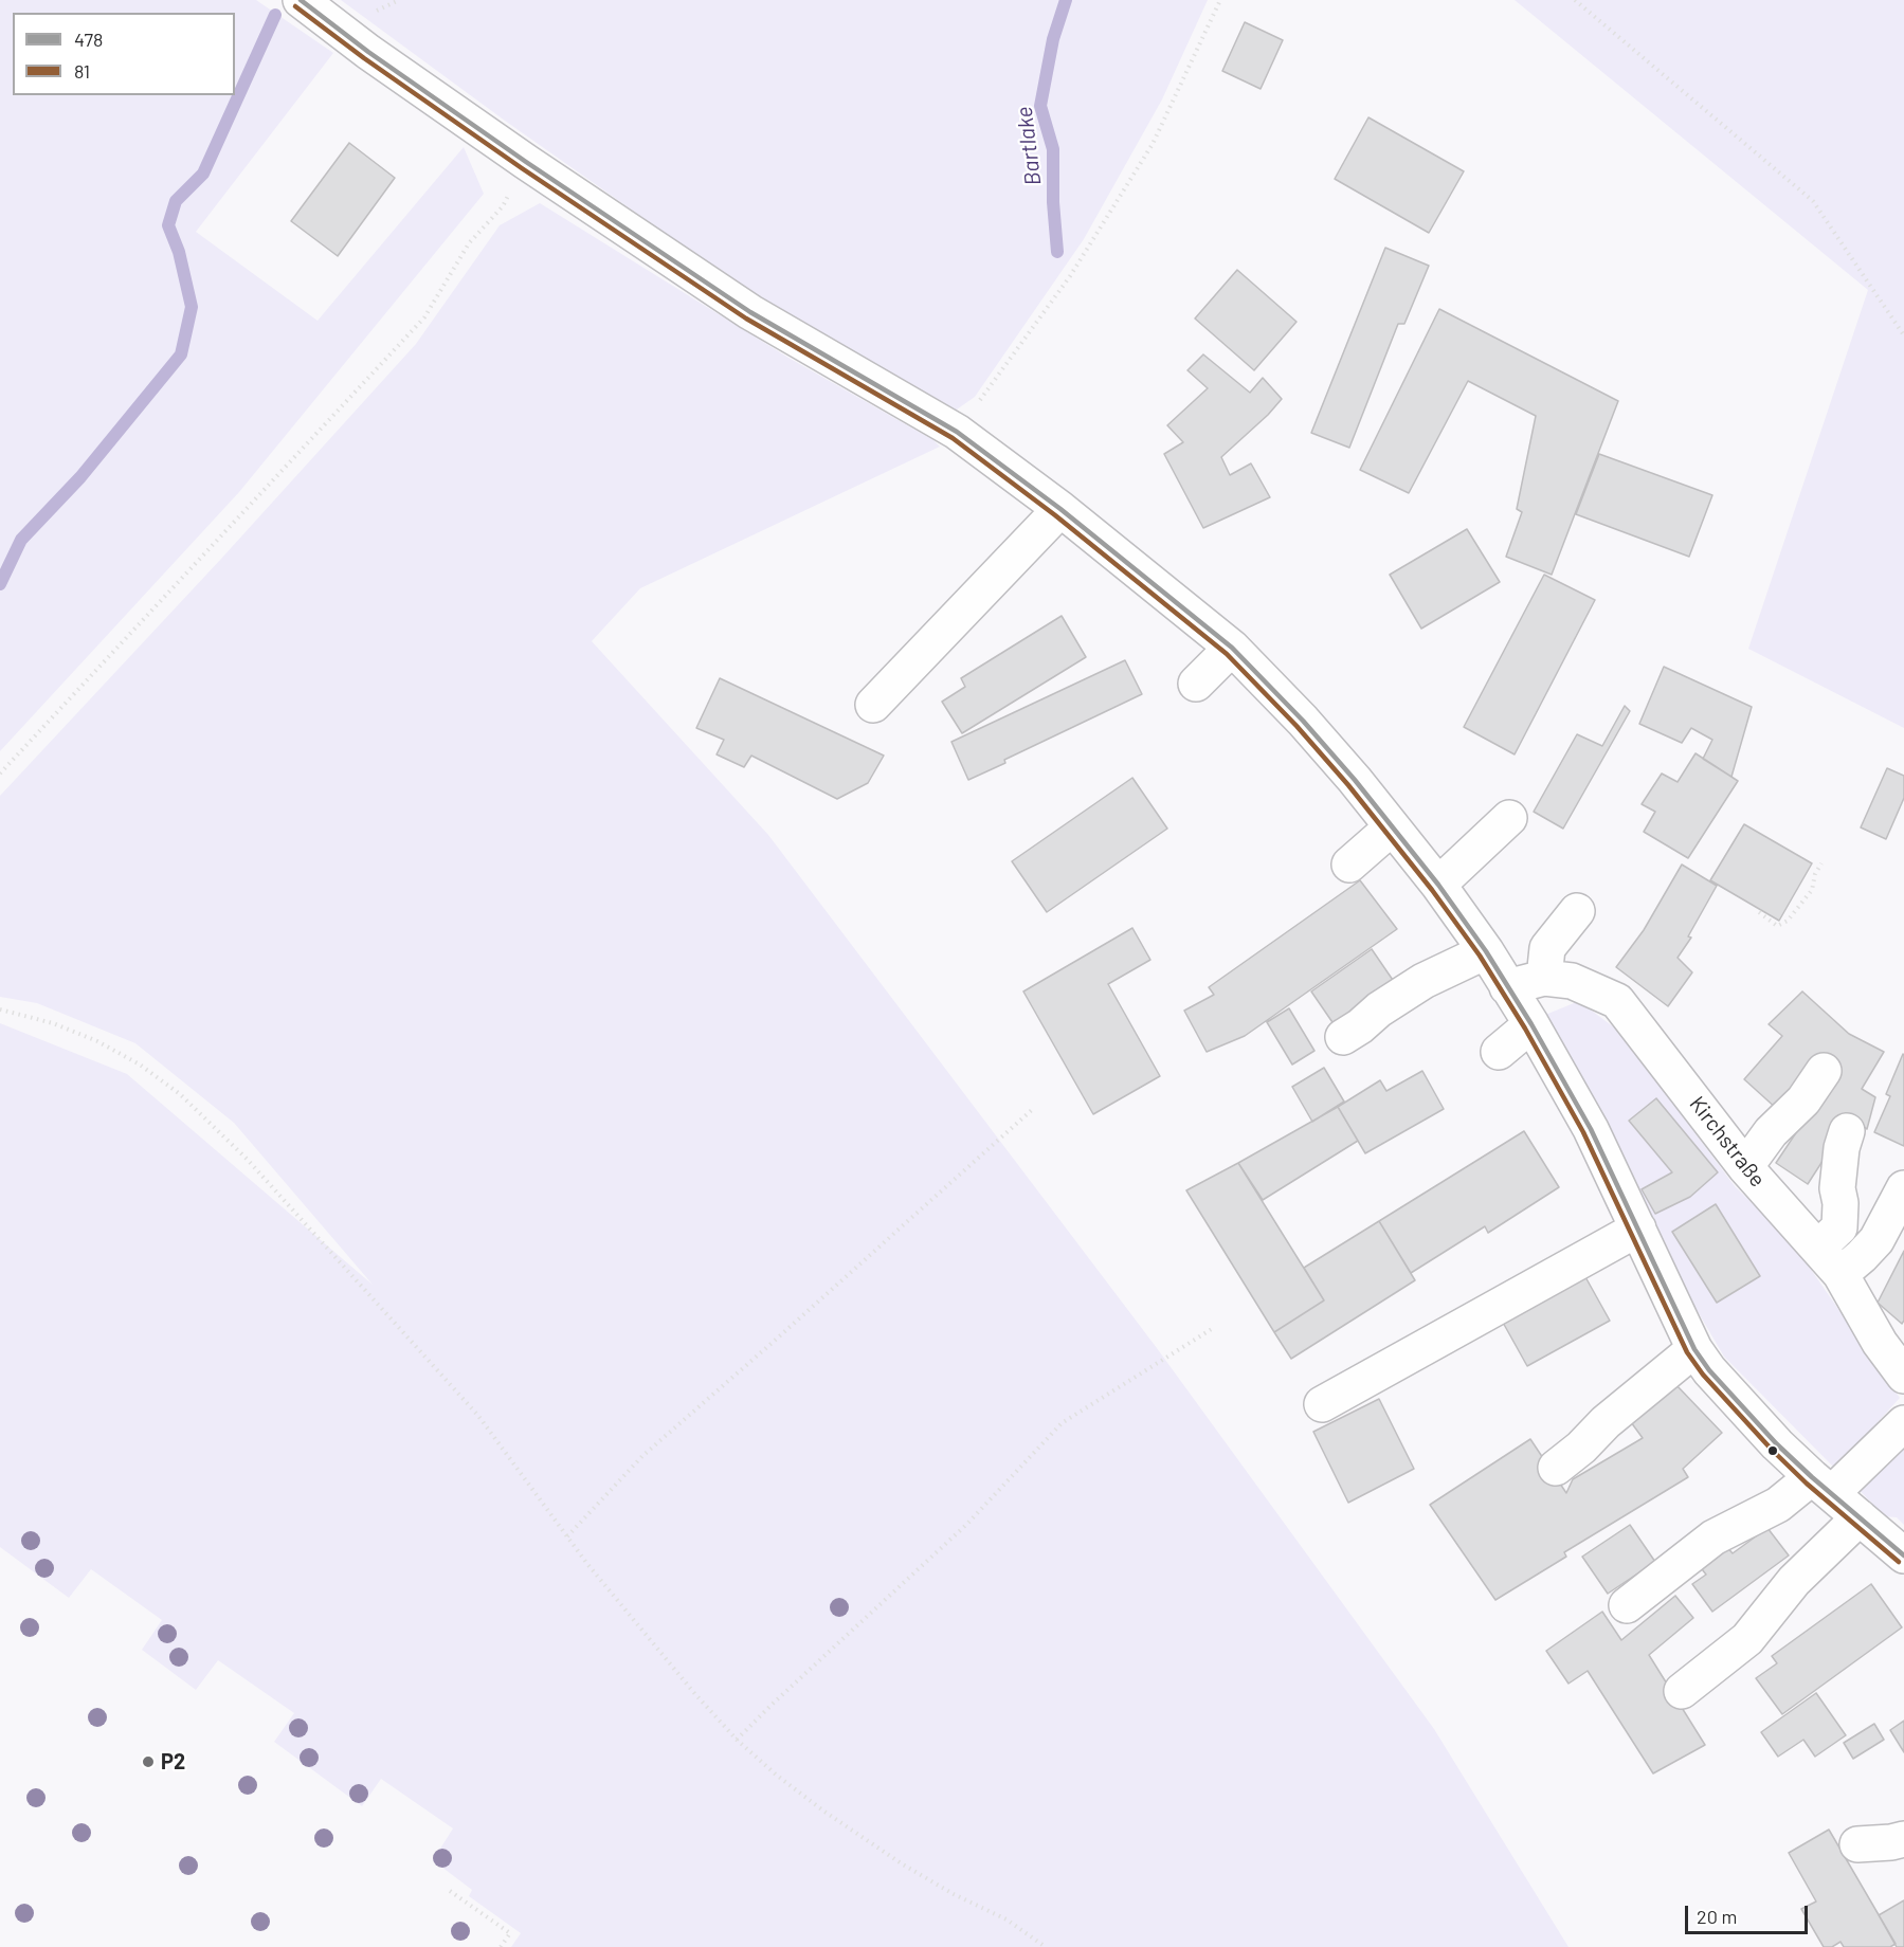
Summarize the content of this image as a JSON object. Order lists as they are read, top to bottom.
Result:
{
  "streets": {
    "street": ["Kirchstraße"]
  },
  "water": ["Bartlake"],
  "places": ["P2"],
  "lines": ["transit line 478", "transit line 81"],
  "legend": ["478", "81"],
  "scale_bar": "20 m"
}
